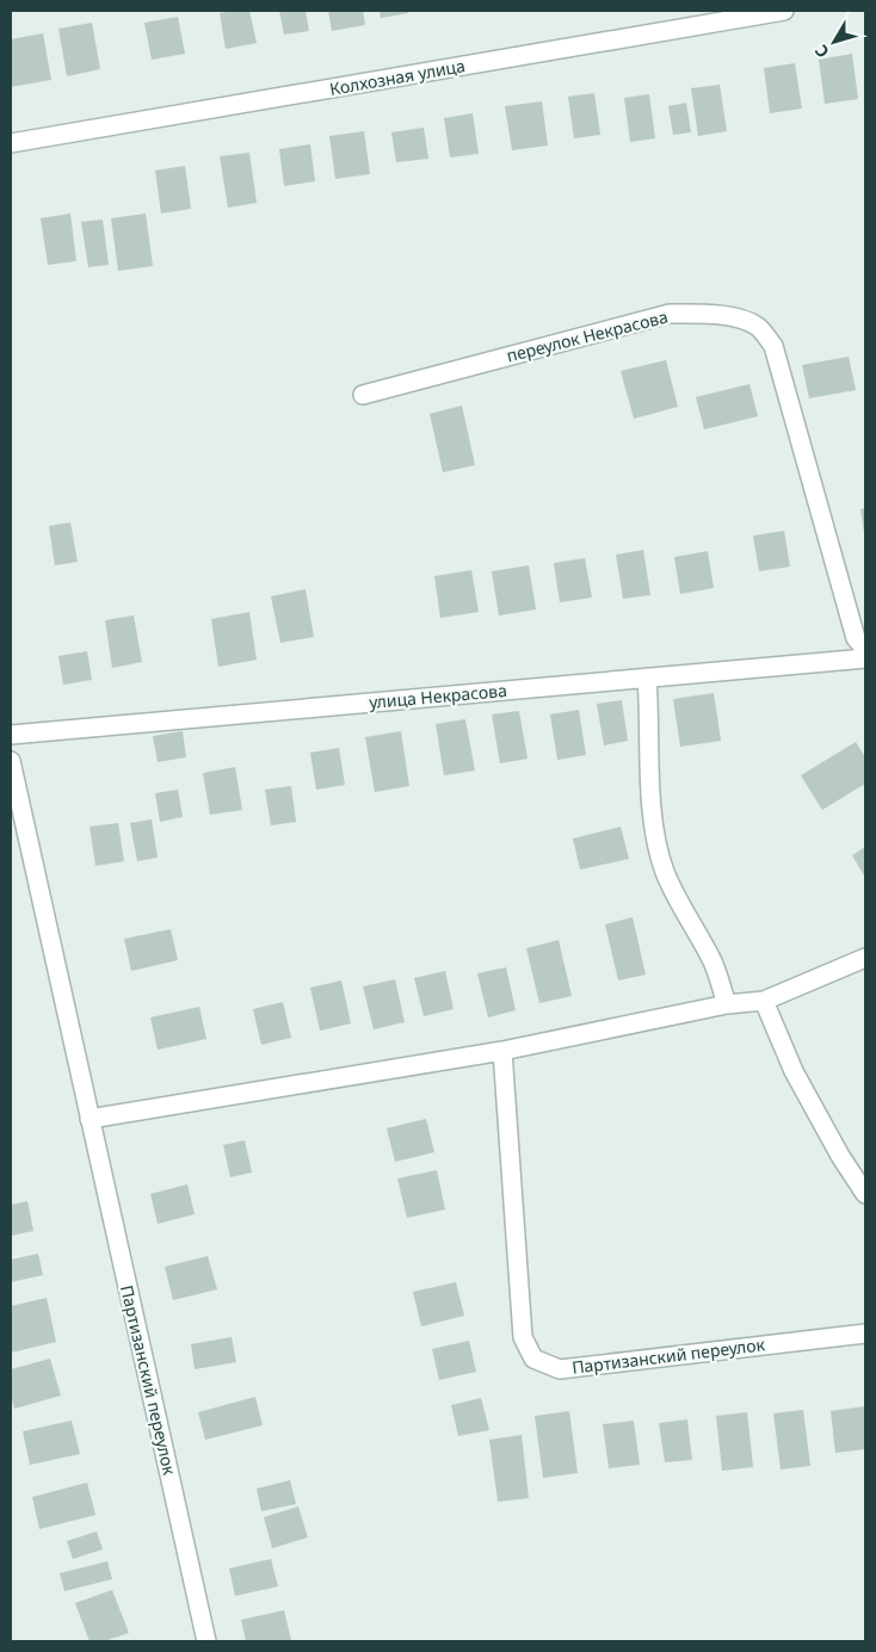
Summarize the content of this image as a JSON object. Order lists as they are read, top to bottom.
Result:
{
  "streets": {
    "street": [
      "Колхозная улица",
      "переулок Некрасова",
      "улица Некрасова",
      "Партизанский переулок"
    ]
  },
  "north": "bottom left"
}
